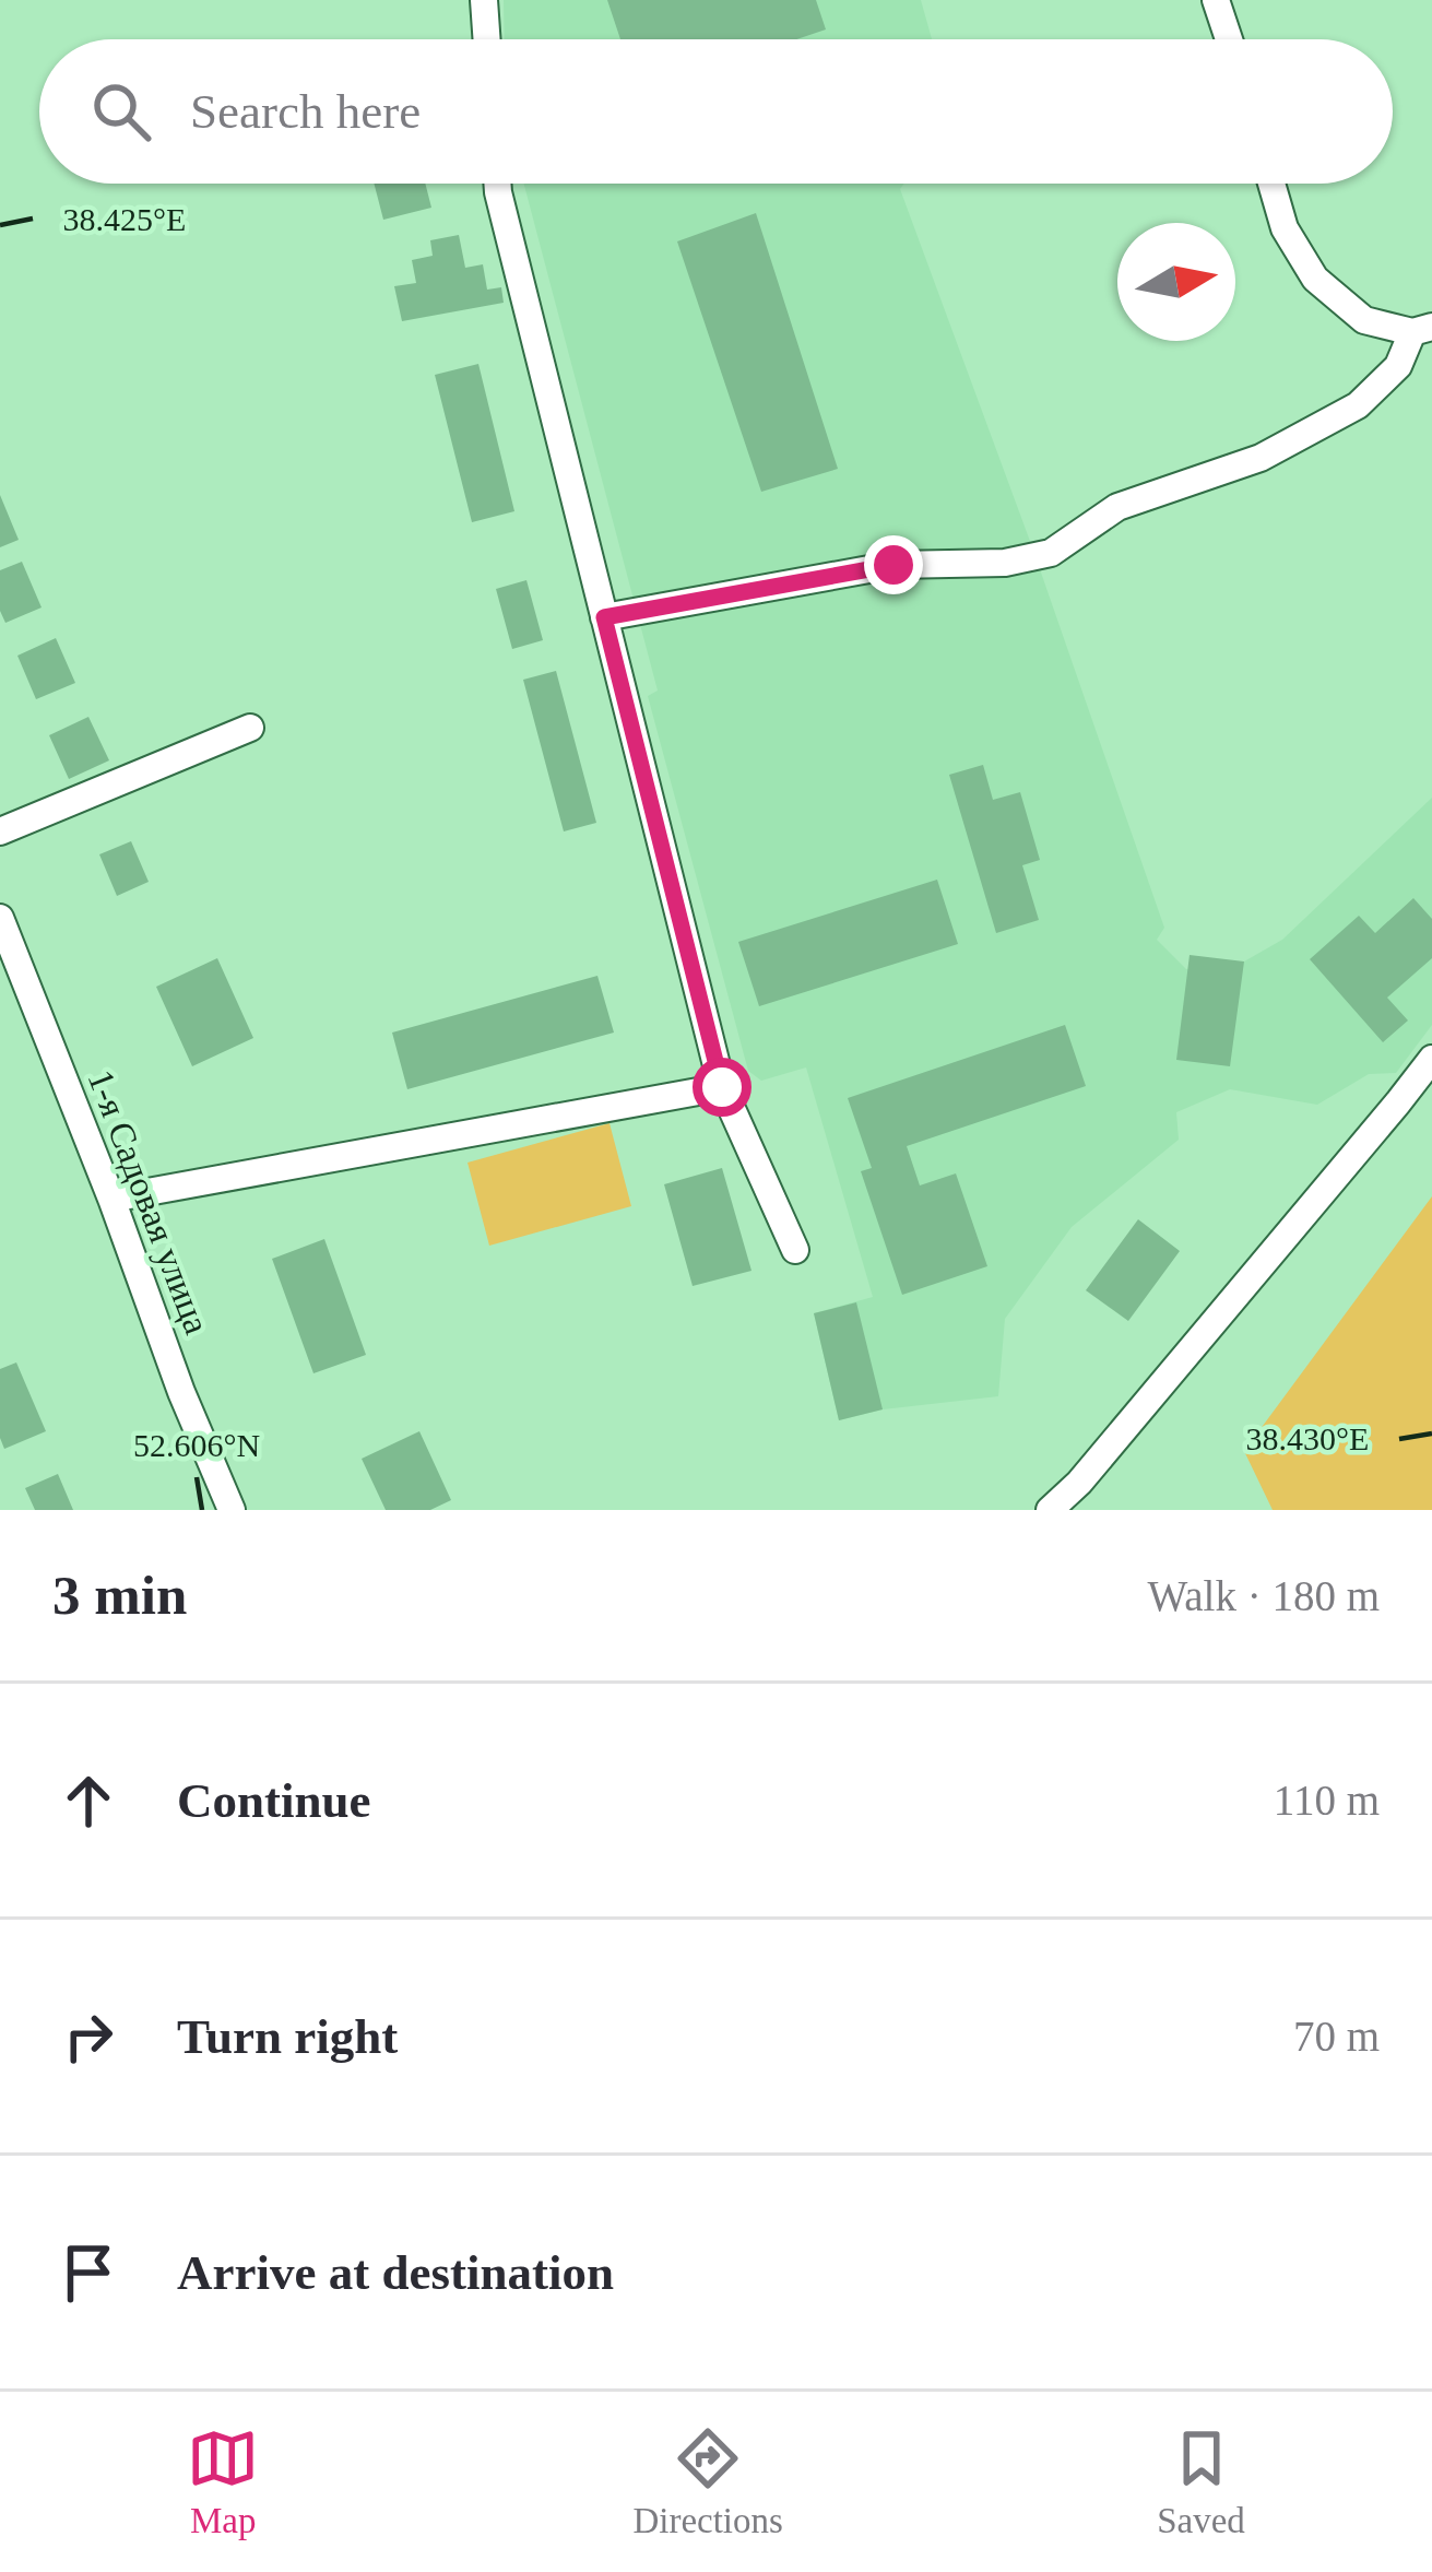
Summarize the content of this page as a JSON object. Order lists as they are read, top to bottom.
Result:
{
  "streets": {
    "street": ["1-я Садовая улица"]
  },
  "north": "right",
  "page": {
    "search": "Search here",
    "heading": ["3 min", "Walk · 180 m"],
    "list": [
      ["Continue", "110 m"],
      ["Turn right", "70 m"],
      "Arrive at destination"
    ],
    "nav": ["Map", "Directions", "Saved"]
  },
  "coordinates": ["38.425°E", "38.430°E", "52.606°N"]
}
